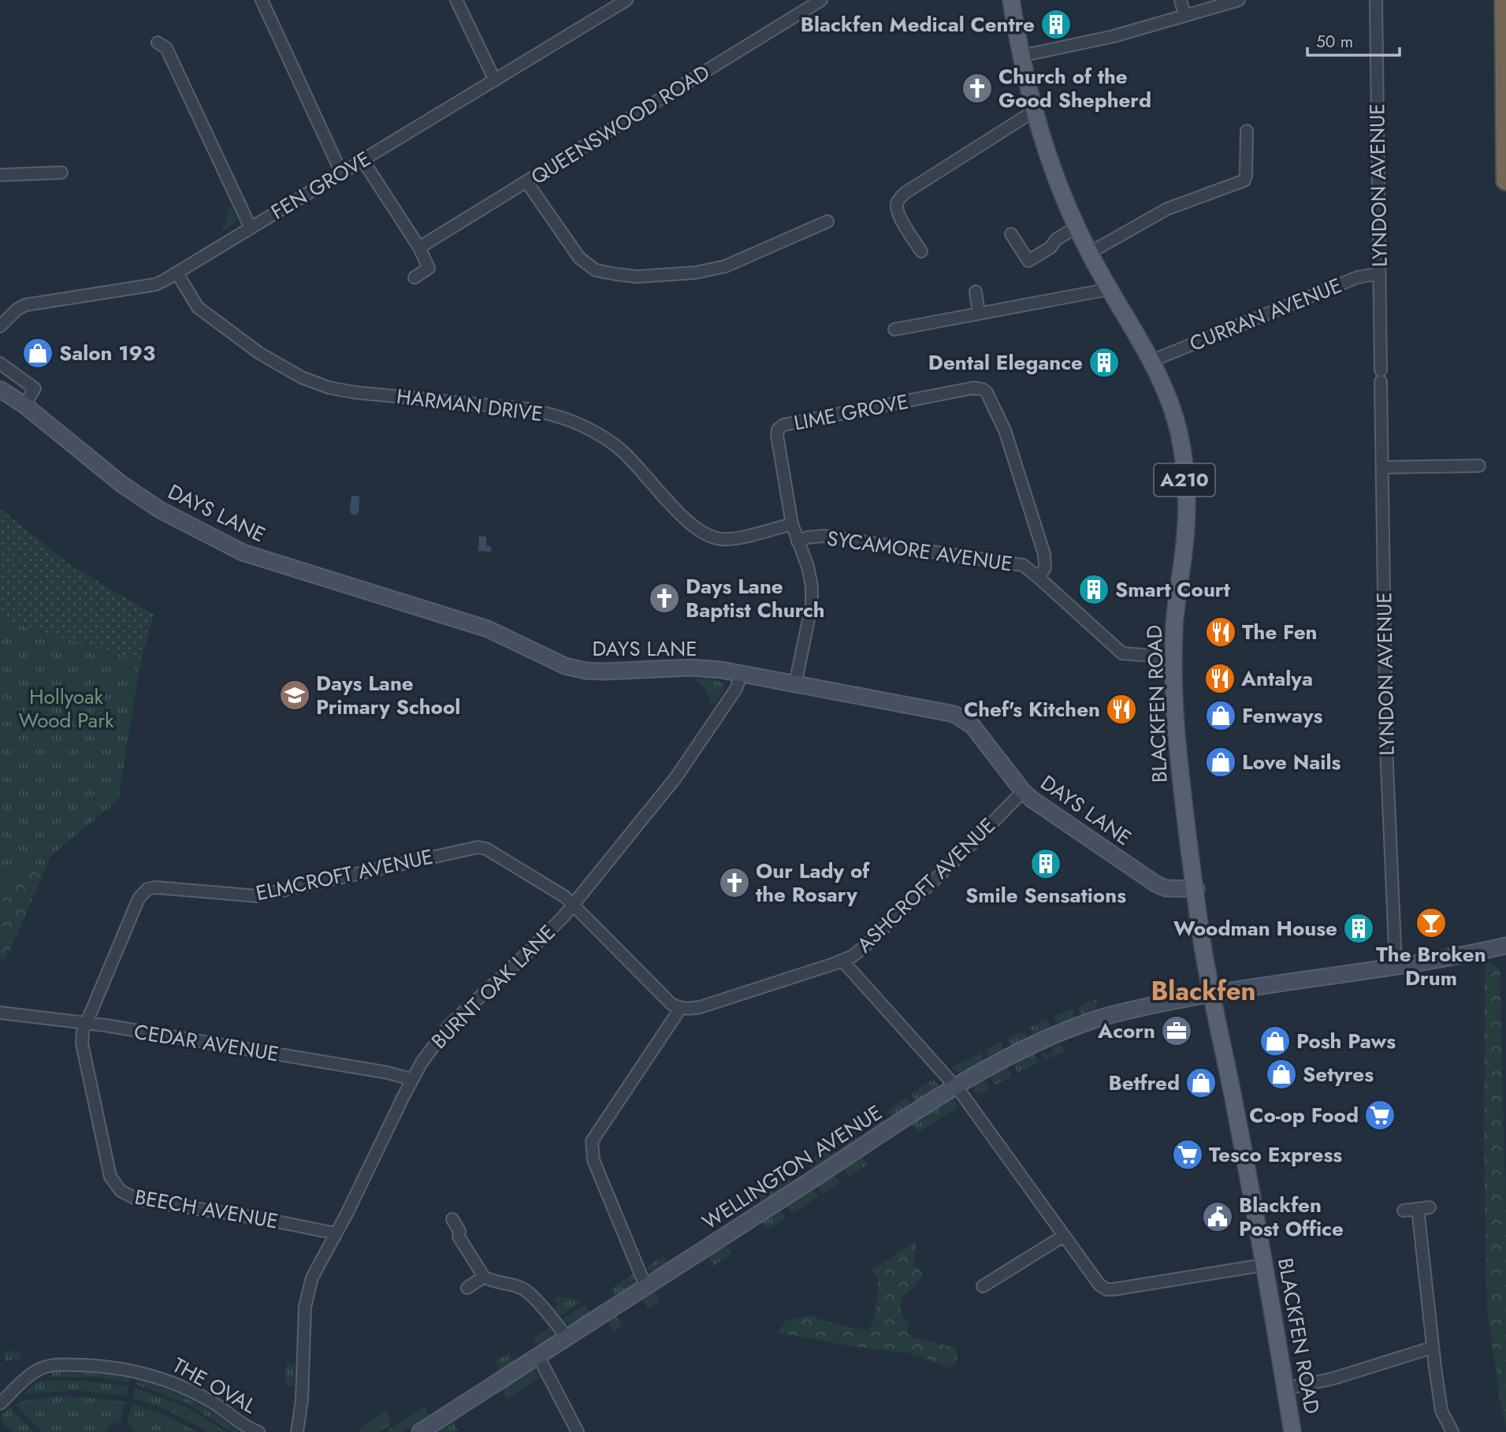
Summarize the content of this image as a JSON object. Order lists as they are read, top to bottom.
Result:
{
  "streets": {
    "main road": ["A210", "BLACKFEN ROAD"],
    "street": [
      "QUEENSWOOD ROAD",
      "FEN GROVE",
      "LYNDON AVENUE",
      "CURRAN AVENUE",
      "HARMAN DRIVE",
      "LIME GROVE",
      "DAYS LANE",
      "SYCAMORE AVENUE",
      "ELMCROFT AVENUE",
      "ASHCROFT AVENUE",
      "BURNT OAK LANE",
      "CEDAR AVENUE",
      "WELLINGTON AVENUE",
      "BEECH AVENUE",
      "THE OVAL"
    ]
  },
  "crossings": [
    ["FEN GROVE", "HARMAN DRIVE"],
    ["LYNDON AVENUE", "CURRAN AVENUE"],
    ["LYNDON AVENUE", "WELLINGTON AVENUE"],
    ["CURRAN AVENUE", "BLACKFEN ROAD"],
    ["HARMAN DRIVE", "LIME GROVE"],
    ["LIME GROVE", "DAYS LANE"],
    ["LIME GROVE", "SYCAMORE AVENUE"],
    ["DAYS LANE", "BLACKFEN ROAD"],
    ["DAYS LANE", "ASHCROFT AVENUE"],
    ["DAYS LANE", "BURNT OAK LANE"],
    ["SYCAMORE AVENUE", "BLACKFEN ROAD"],
    ["BLACKFEN ROAD", "WELLINGTON AVENUE"],
    ["ELMCROFT AVENUE", "BURNT OAK LANE"],
    ["ELMCROFT AVENUE", "CEDAR AVENUE"],
    ["ELMCROFT AVENUE", "BEECH AVENUE"],
    ["BURNT OAK LANE", "CEDAR AVENUE"],
    ["BURNT OAK LANE", "BEECH AVENUE"],
    ["CEDAR AVENUE", "BEECH AVENUE"]
  ],
  "districts": ["Blackfen"],
  "parks": ["Hollyoak Wood Park"],
  "places": {
    "building": [
      "Blackfen Medical Centre",
      "Dental Elegance",
      "Smart Court",
      "Smile Sensations",
      "Woodman House"
    ],
    "church": ["Church of the Good Shepherd", "Days Lane Baptist Church", "Our Lady of the Rosary"],
    "shop": [
      "Salon 193",
      "Fenways",
      "Love Nails",
      "Posh Paws",
      "Setyres",
      "Betfred"
    ],
    "restaurant": ["The Fen", "Antalya", "Chef's Kitchen"],
    "school or university": ["Days Lane Primary School"],
    "bar": ["The Broken Drum"],
    "office": ["Acorn"],
    "supermarket": ["Co-op Food", "Tesco Express"],
    "public building": ["Blackfen Post Office"]
  },
  "scale_bar": "50 m"
}
